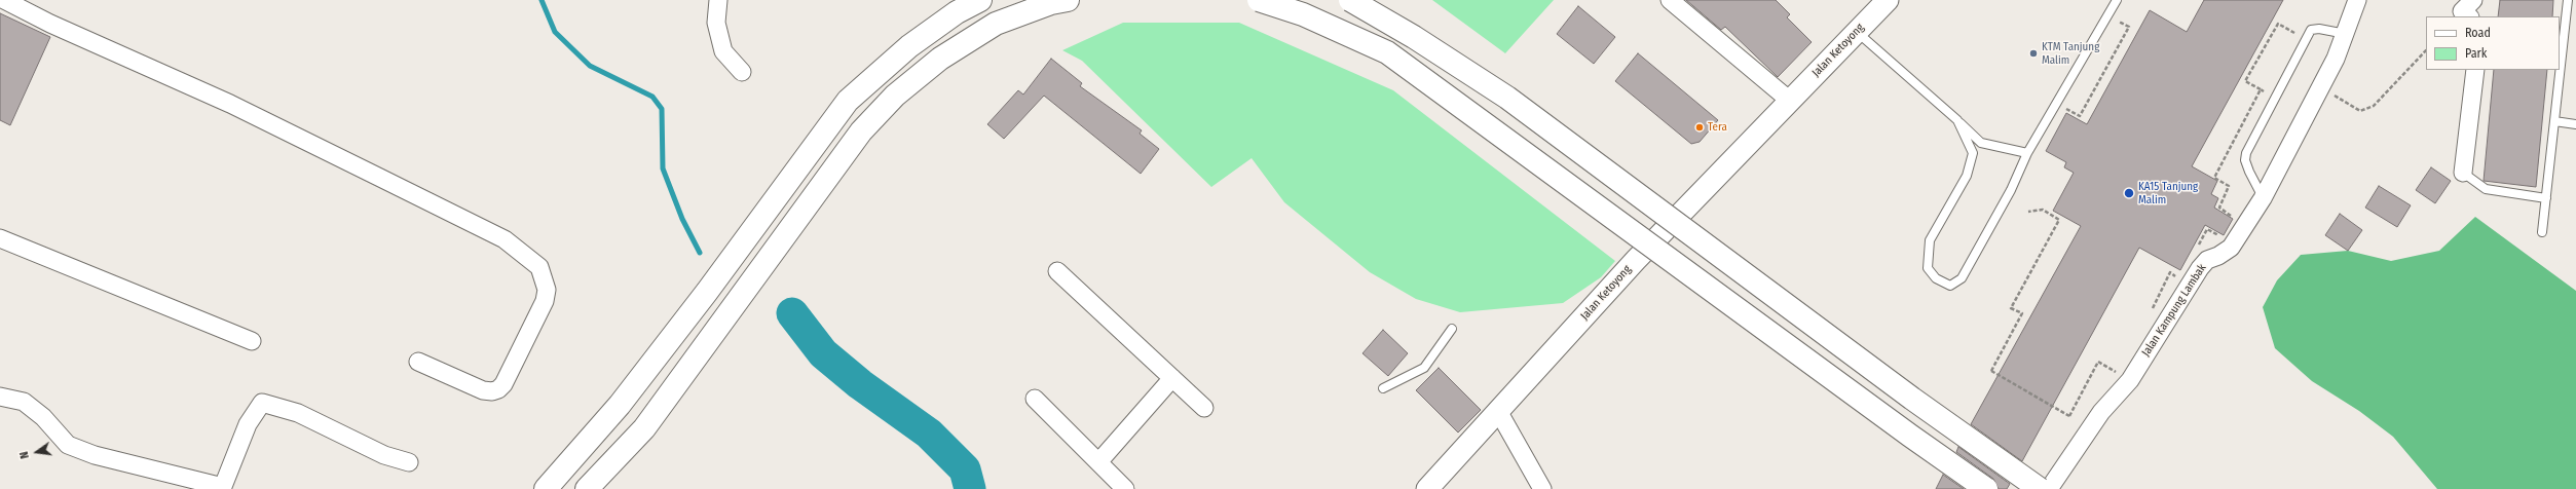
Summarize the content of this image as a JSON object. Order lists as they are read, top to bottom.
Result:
{
  "streets": {
    "street": ["Jalan Ketoyong", "Jalan Kampung Lambak"]
  },
  "places": ["KTM Tanjung Malim", "Tera", "KA15 Tanjung Malim"],
  "legend": ["Road", "Park"],
  "north": "left"
}
